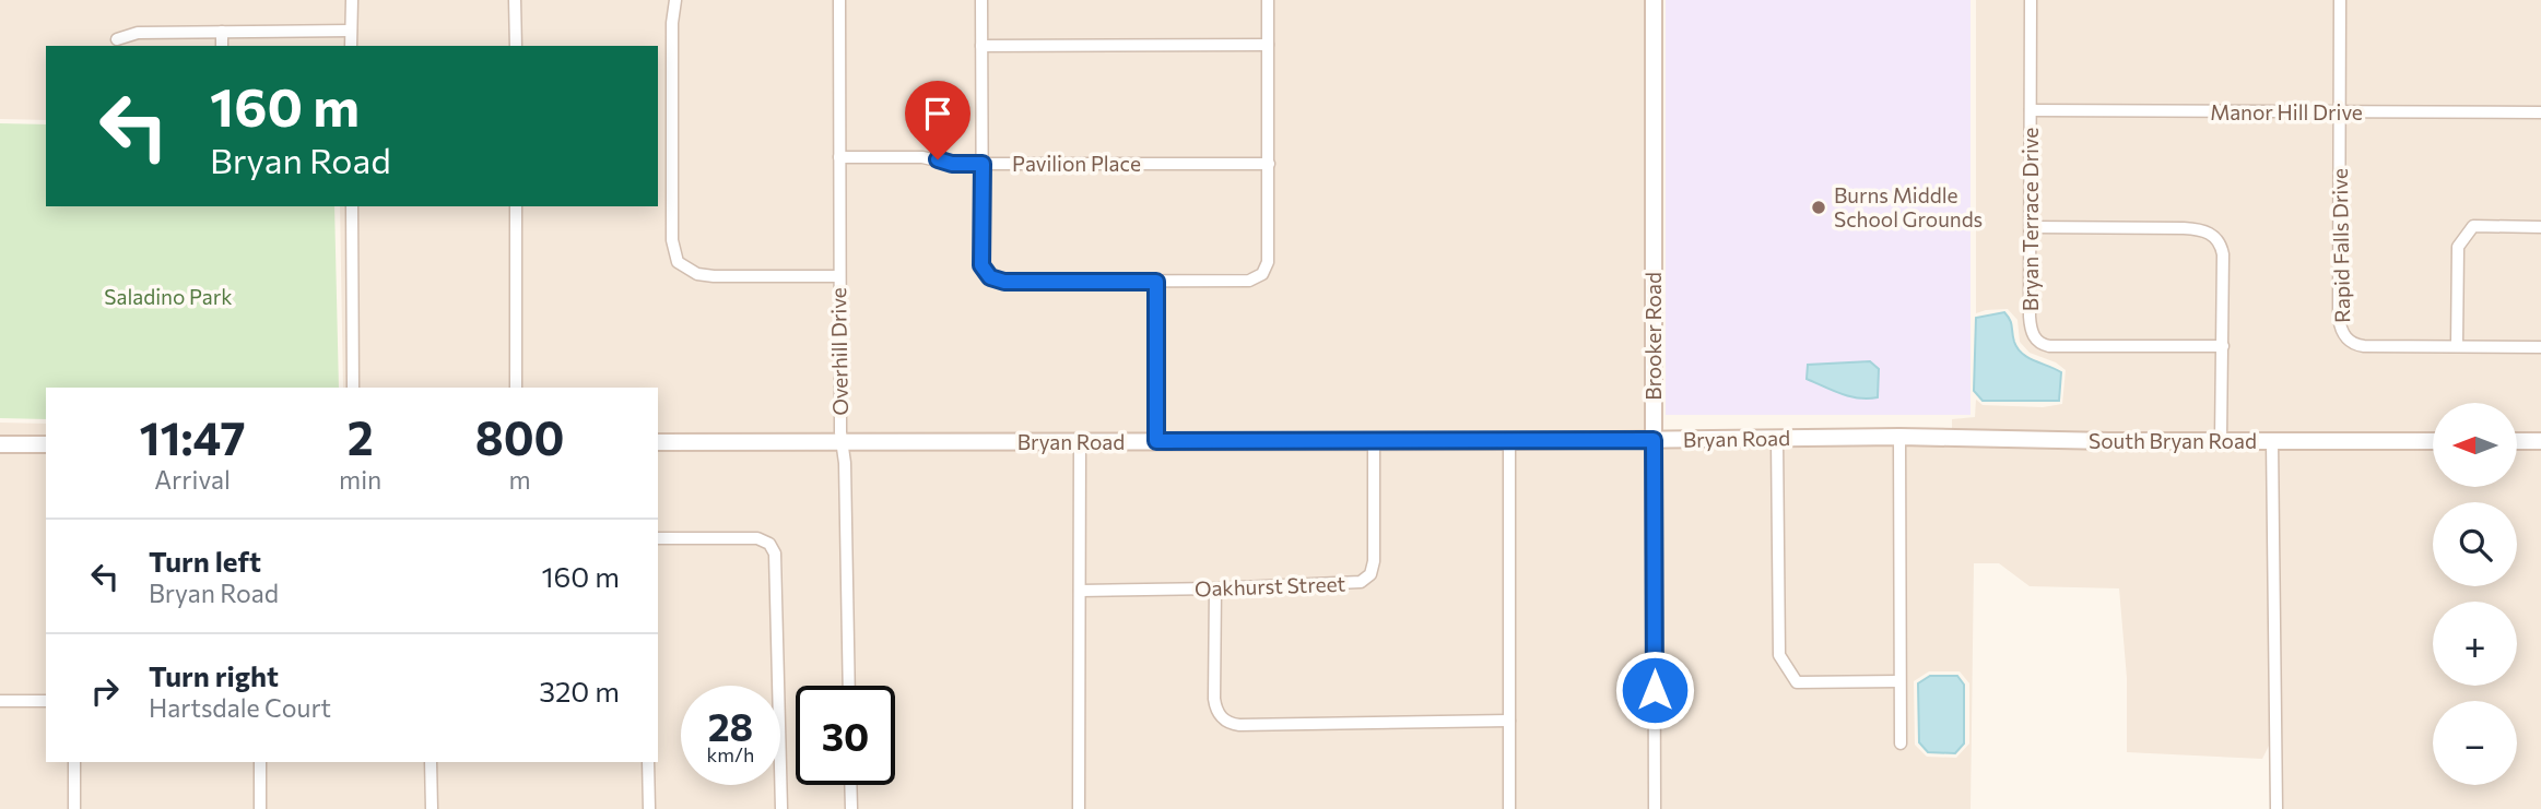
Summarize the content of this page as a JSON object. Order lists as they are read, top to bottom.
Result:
{
  "streets": {
    "street": [
      "Manor Hill Drive",
      "Pavilion Place",
      "Bryan Terrace Drive",
      "Rapid Falls Drive",
      "Brooker Road",
      "Overhill Drive",
      "Bryan Road",
      "South Bryan Road",
      "Oakhurst Street"
    ]
  },
  "crossings": [
    ["Manor Hill Drive", "Bryan Terrace Drive"],
    ["Manor Hill Drive", "Rapid Falls Drive"],
    ["Pavilion Place", "Overhill Drive"],
    ["Brooker Road", "Bryan Road"],
    ["Overhill Drive", "Bryan Road"],
    ["Bryan Road", "South Bryan Road"],
    ["Bryan Road", "Oakhurst Street"]
  ],
  "parks": ["Saladino Park"],
  "places": ["Burns Middle School Grounds"],
  "north": "left",
  "page": {
    "turn": ["160 m", "Bryan Road"],
    "eta": [
      "11:47",
      "Arrival",
      "2",
      "min",
      "800",
      "m"
    ],
    "map_buttons": ["+", "−"],
    "list": [
      {
        "name": "Turn left",
        "note": "Bryan Road",
        "value": "160 m"
      },
      {
        "name": "Turn right",
        "note": "Hartsdale Court",
        "value": "320 m"
      }
    ],
    "speed": "28 km/h",
    "limit": "30"
  }
}
